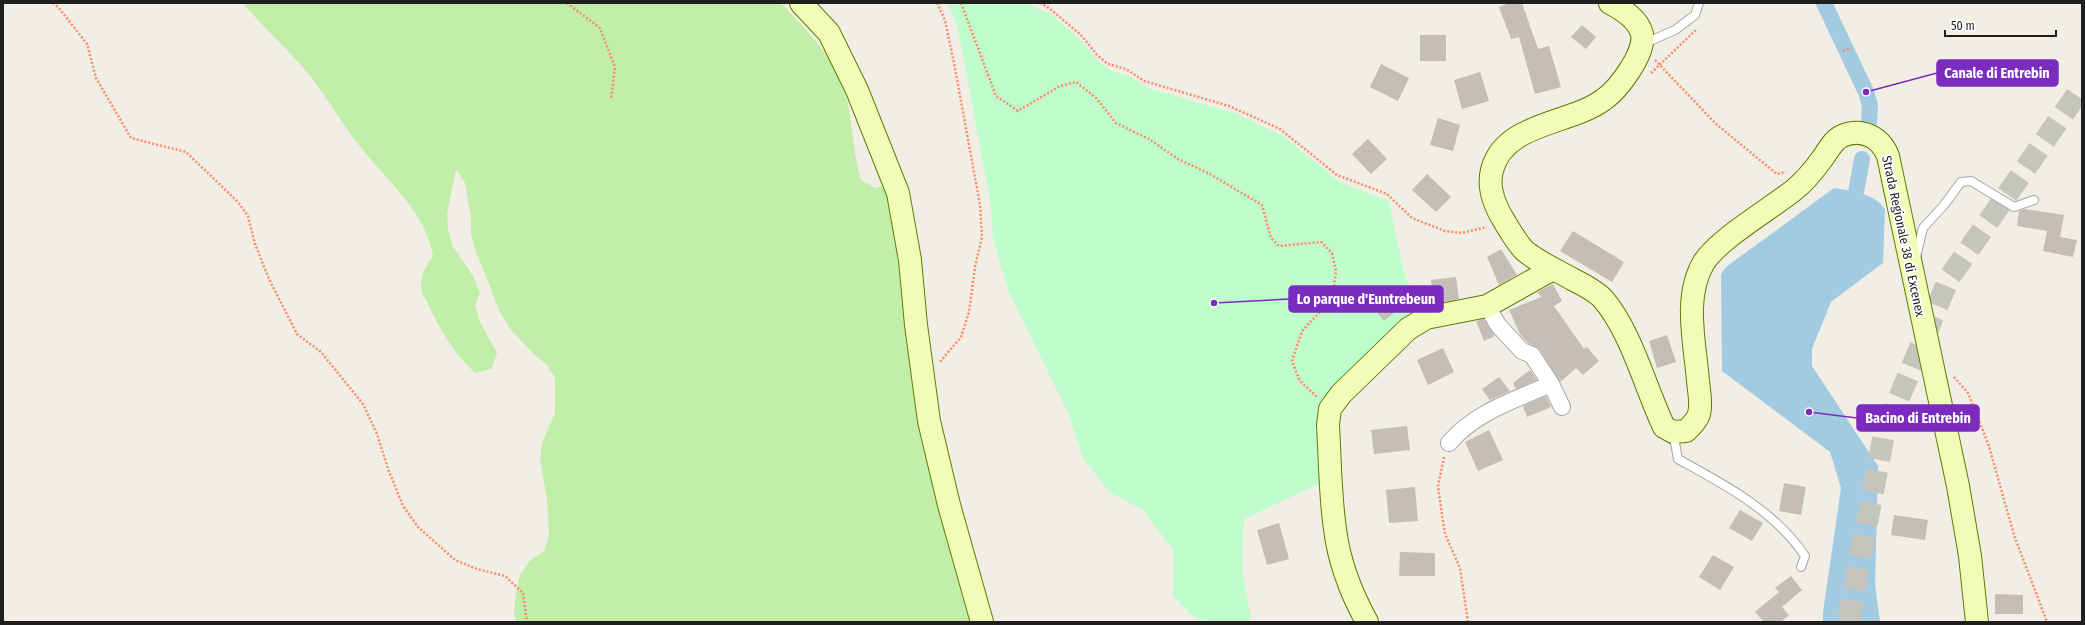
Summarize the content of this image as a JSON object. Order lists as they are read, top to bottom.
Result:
{
  "streets": {
    "street": ["Strada Regionale 38 di Excenex"]
  },
  "places": ["Canale di Entrebin", "Lo parque d'Euntrebeun", "Bacino di Entrebin"],
  "scale_bar": "50 m"
}
